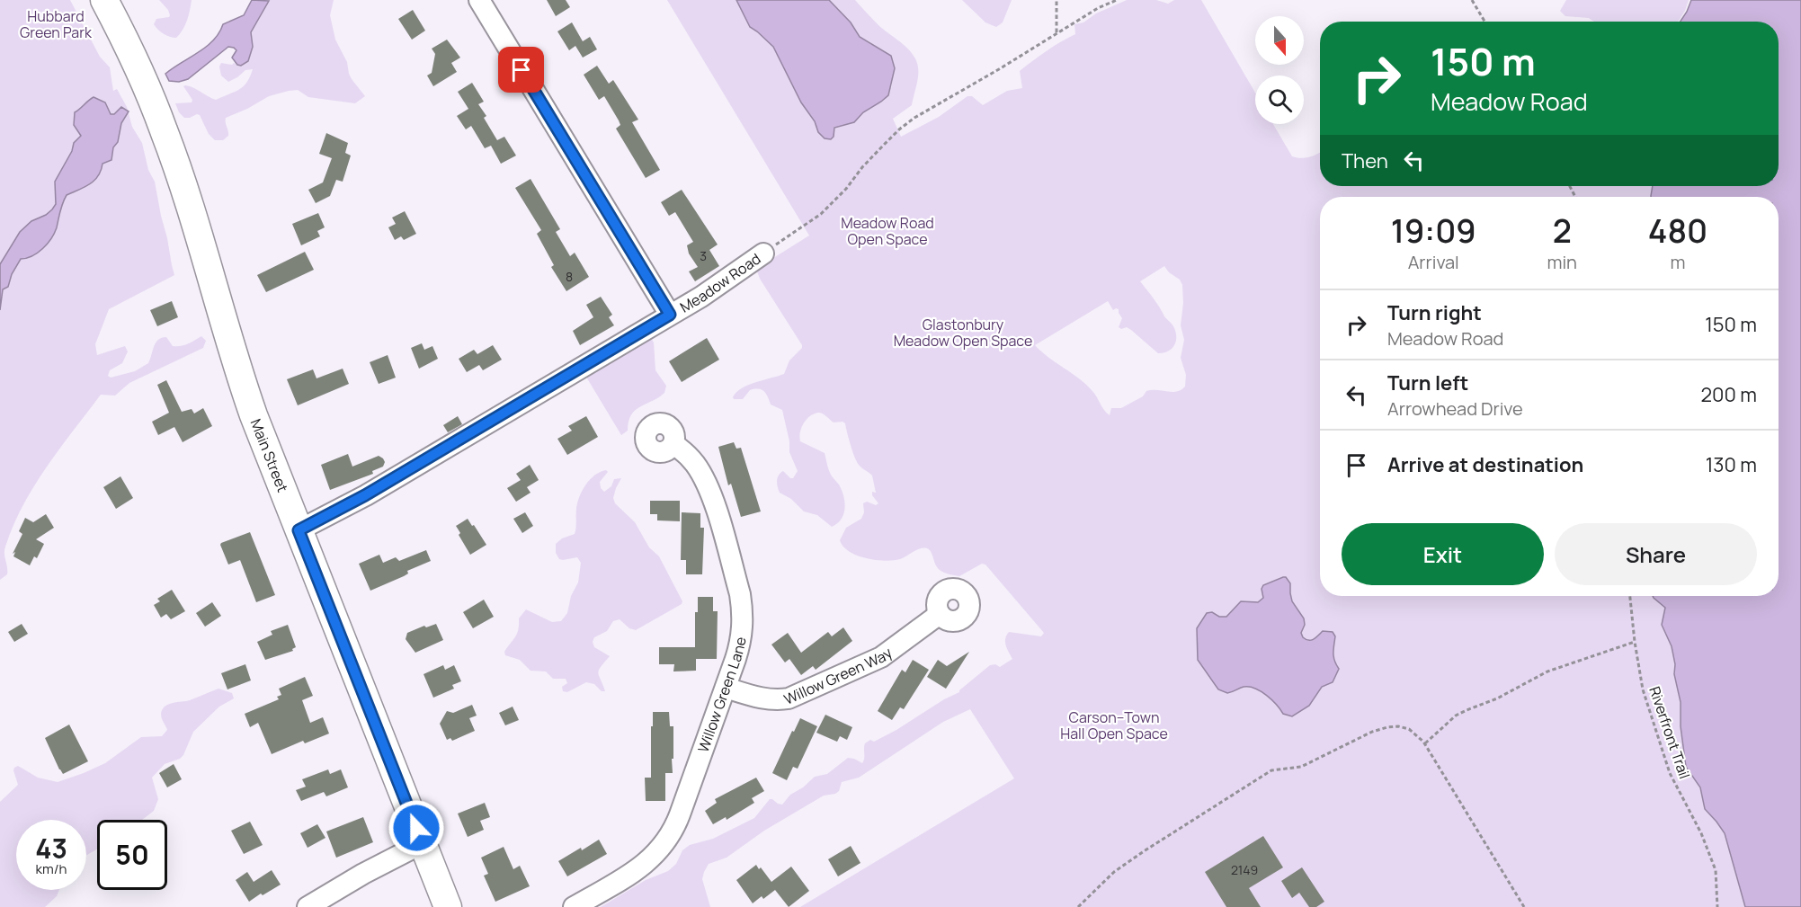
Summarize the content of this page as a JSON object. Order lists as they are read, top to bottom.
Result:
{
  "streets": {
    "main road": ["Main Street"],
    "street": ["Meadow Road", "Willow Green Way", "Willow Green Lane"],
    "path": ["Riverfront Trail"]
  },
  "crossings": [
    ["Meadow Road", "Main Street"],
    ["Willow Green Way", "Willow Green Lane"]
  ],
  "parks": [
    "Hubbard Green Park",
    "Meadow Road Open Space",
    "Glastonbury Meadow Open Space",
    "Carson–Town Hall Open Space"
  ],
  "house_numbers": ["3", "8", "2149"],
  "north": "bottom",
  "page": {
    "turn": ["150 m", "Meadow Road"],
    "then": "Then",
    "eta": [
      "19:09",
      "Arrival",
      "2",
      "min",
      "480",
      "m"
    ],
    "list": [
      {
        "name": "Turn right",
        "note": "Meadow Road",
        "value": "150 m"
      },
      {
        "name": "Turn left",
        "note": "Arrowhead Drive",
        "value": "200 m"
      },
      {
        "name": "Arrive at destination",
        "value": "130 m"
      }
    ],
    "buttons": ["Exit", "Share"],
    "speed": "43 km/h",
    "limit": "50"
  }
}
